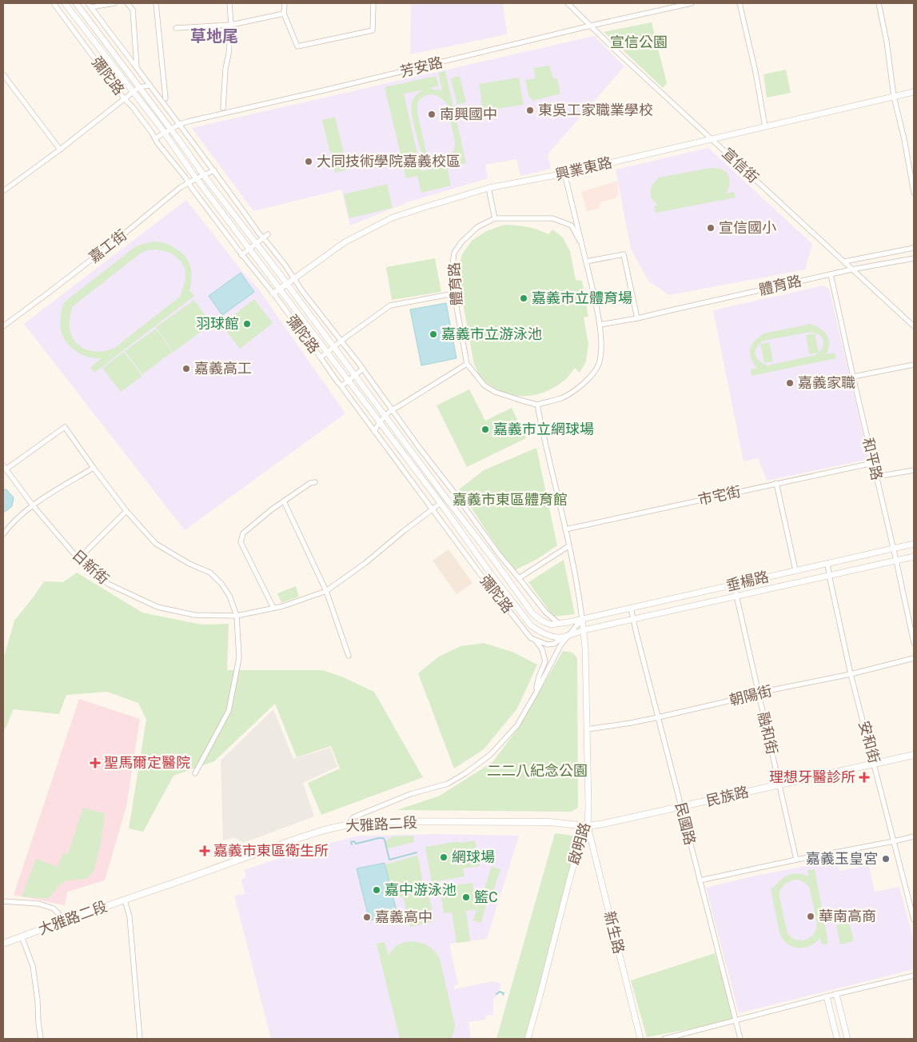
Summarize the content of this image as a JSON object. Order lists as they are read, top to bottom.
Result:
{
  "streets": {
    "main road": ["民族路", "大雅路二段"],
    "street": [
      "芳安路",
      "彌陀路",
      "宣信街",
      "興業東路",
      "嘉工街",
      "體育路",
      "和平路",
      "市宅街",
      "日新街",
      "垂楊路",
      "朝陽街",
      "融和街",
      "安和街",
      "民國路",
      "啟明路",
      "新生路"
    ]
  },
  "crossings": [
    ["芳安路", "彌陀路"],
    ["芳安路", "宣信街"],
    ["彌陀路", "興業東路"],
    ["彌陀路", "嘉工街"],
    ["彌陀路", "日新街"],
    ["彌陀路", "垂楊路"],
    ["彌陀路", "啟明路"],
    ["宣信街", "興業東路"],
    ["宣信街", "體育路"],
    ["興業東路", "體育路"],
    ["體育路", "和平路"],
    ["和平路", "市宅街"],
    ["和平路", "垂楊路"],
    ["垂楊路", "融和街"],
    ["垂楊路", "安和街"],
    ["垂楊路", "民國路"],
    ["垂楊路", "啟明路"],
    ["朝陽街", "融和街"],
    ["朝陽街", "安和街"],
    ["朝陽街", "民國路"],
    ["朝陽街", "啟明路"],
    ["融和街", "民族路"],
    ["安和街", "民族路"],
    ["民族路", "民國路"],
    ["民族路", "大雅路二段"],
    ["民族路", "啟明路"],
    ["民族路", "新生路"],
    ["大雅路二段", "啟明路"],
    ["大雅路二段", "新生路"],
    ["啟明路", "新生路"]
  ],
  "districts": ["草地尾"],
  "parks": ["宣信公園", "嘉義市東區體育館", "二二八紀念公園"],
  "places": {
    "other": [
      "東吳工家職業學校",
      "南興國中",
      "大同技術學院嘉義校區",
      "宣信國小",
      "嘉義市立體育場",
      "羽球館",
      "嘉義市立游泳池",
      "嘉義高工",
      "嘉義家職",
      "嘉義市立網球場",
      "網球場",
      "嘉義玉皇宮",
      "嘉中游泳池",
      "籃C",
      "華南高商",
      "嘉義高中"
    ],
    "health": ["聖馬爾定醫院", "理想牙醫診所", "嘉義市東區衛生所"]
  }
}
